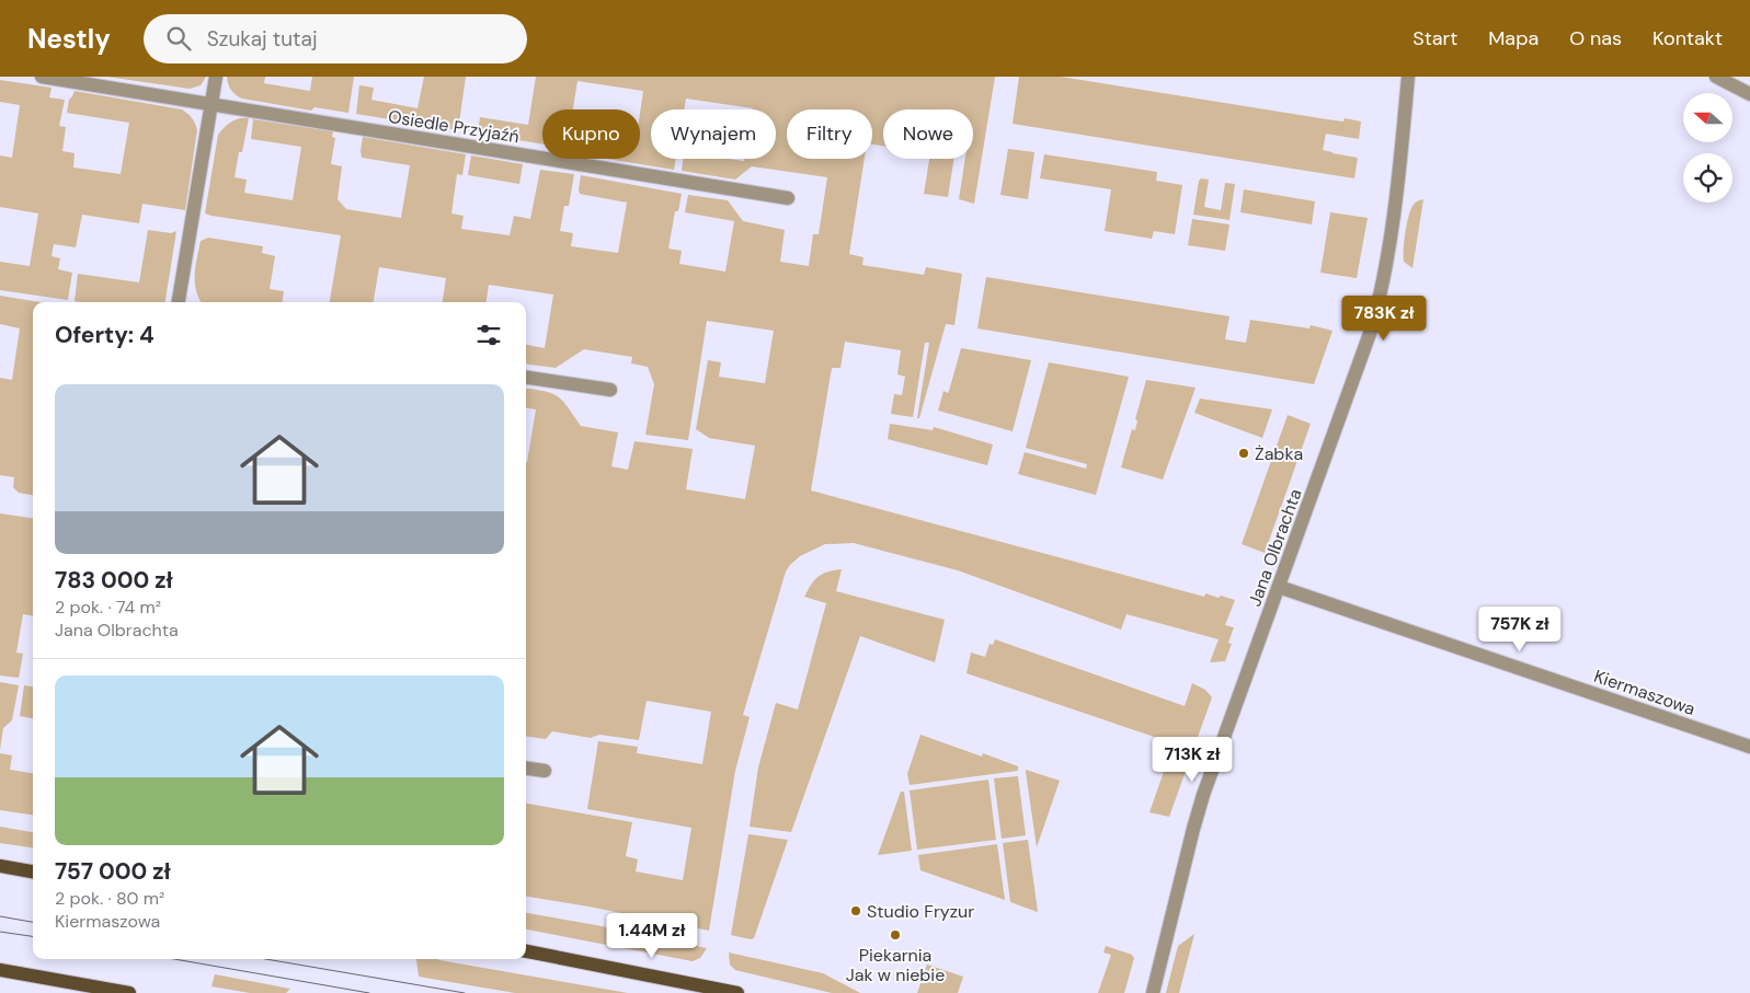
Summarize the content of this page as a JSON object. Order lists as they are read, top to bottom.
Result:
{
  "streets": {
    "street": ["Osiedle Przyjaźń", "Jana Olbrachta", "Kiermaszowa"]
  },
  "crossings": [
    ["Jana Olbrachta", "Kiermaszowa"]
  ],
  "places": ["Żabka", "Studio Fryzur", "Piekarnia Jak w niebie"],
  "north": "left",
  "page": {
    "header": "Nestly",
    "search": "Szukaj tutaj",
    "nav": [
      "Start",
      "Mapa",
      "O nas",
      "Kontakt"
    ],
    "chip": [
      "Kupno",
      "Wynajem",
      "Filtry",
      "Nowe"
    ],
    "price": [
      "783K zł",
      "757K zł",
      "713K zł",
      "1.44M zł"
    ],
    "heading": "Oferty: 4",
    "list": [
      {
        "name": "783 000 zł",
        "note": "2 pok. · 74 m² · Jana Olbrachta"
      },
      {
        "name": "757 000 zł",
        "note": "2 pok. · 80 m² · Kiermaszowa"
      }
    ]
  }
}
